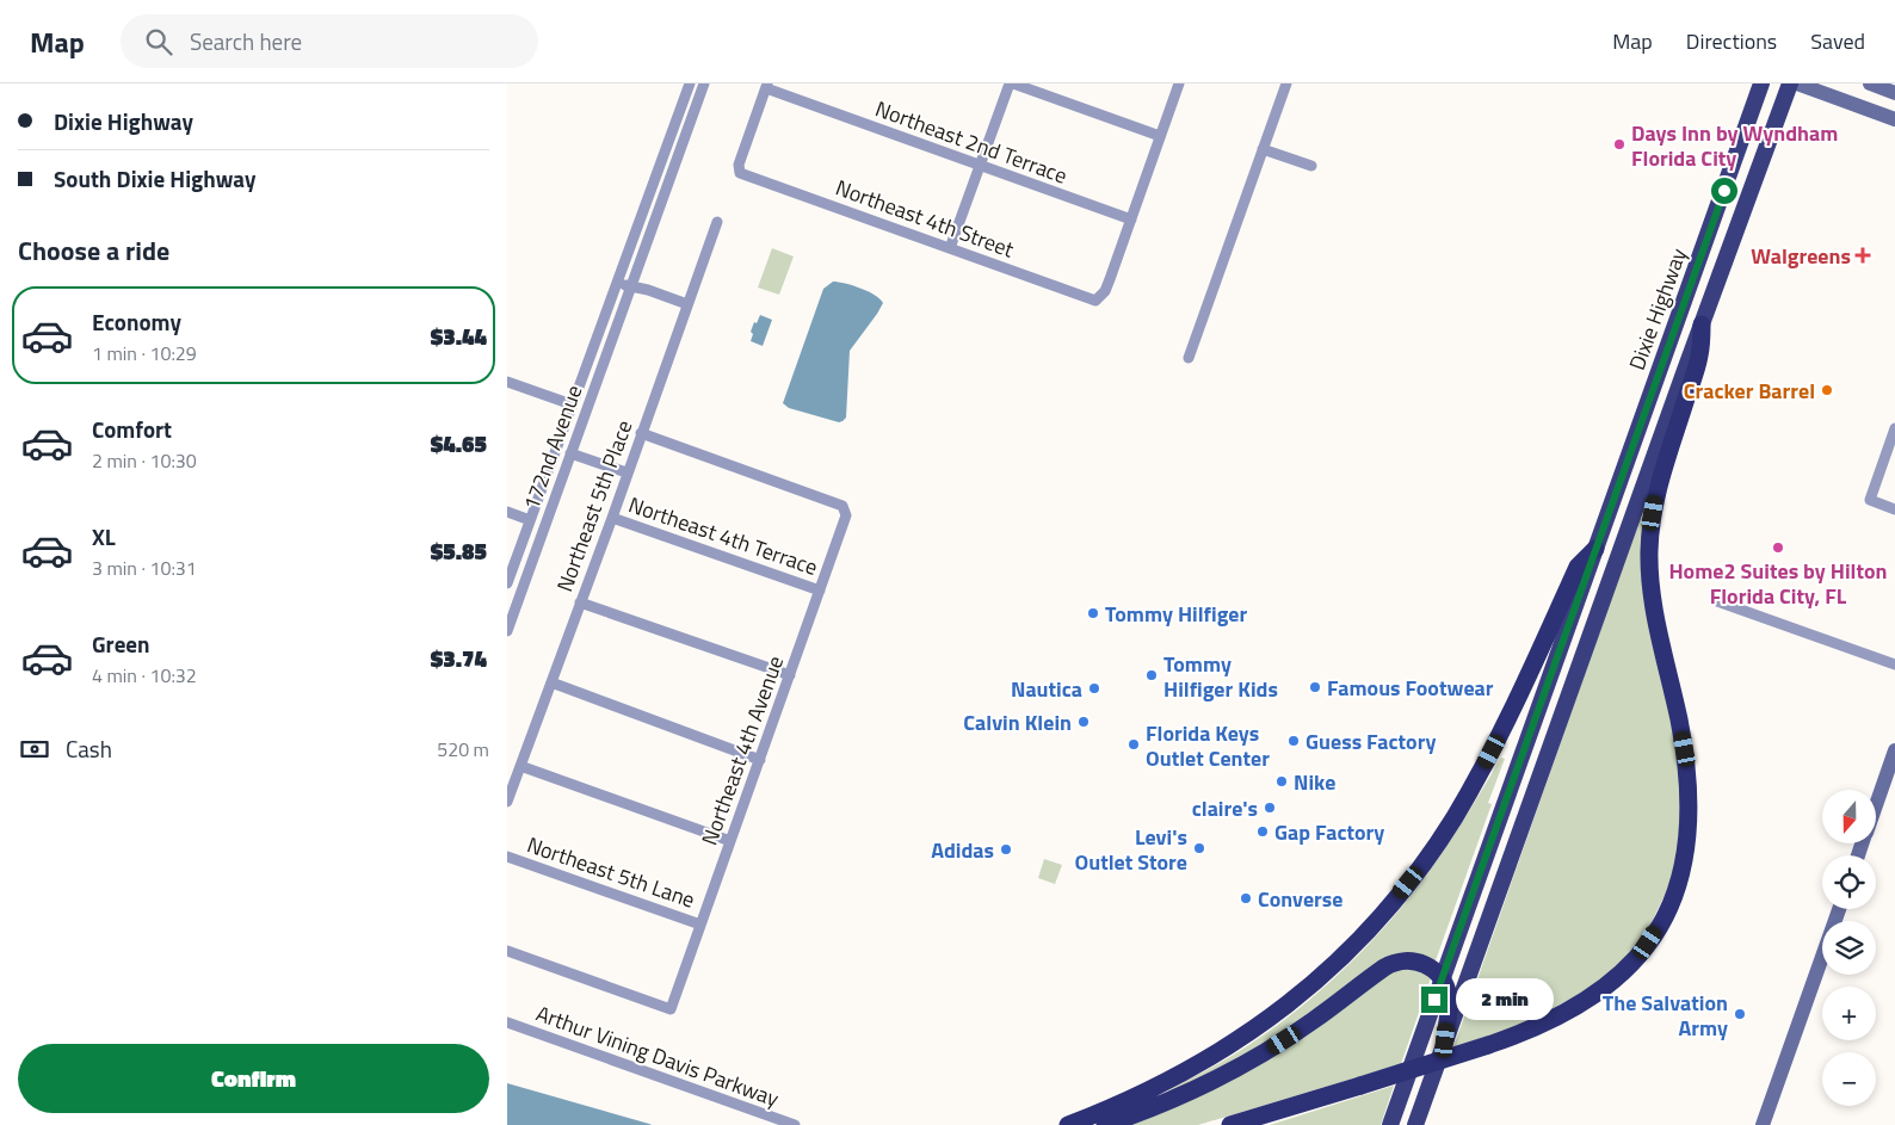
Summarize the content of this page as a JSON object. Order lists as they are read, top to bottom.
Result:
{
  "streets": {
    "highway": ["Dixie Highway"],
    "street": [
      "Northeast 2nd Terrace",
      "Northeast 4th Street",
      "172nd Avenue",
      "Northeast 5th Place",
      "Northeast 4th Terrace",
      "Northeast 4th Avenue",
      "Northeast 5th Lane",
      "Arthur Vining Davis Parkway"
    ]
  },
  "crossings": [
    ["Northeast 2nd Terrace", "Northeast 4th Street"],
    ["Northeast 5th Place", "Northeast 4th Terrace"],
    ["Northeast 5th Place", "Northeast 4th Avenue"],
    ["Northeast 4th Terrace", "Northeast 4th Avenue"],
    ["Northeast 4th Avenue", "Northeast 5th Lane"]
  ],
  "places": {
    "other": [
      "Days Inn by Wyndham Florida City",
      "Cracker Barrel",
      "Home2 Suites by Hilton Florida City, FL",
      "Tommy Hilfiger",
      "Tommy Hilfiger Kids",
      "Famous Footwear",
      "Nautica",
      "Calvin Klein",
      "Guess Factory",
      "Florida Keys Outlet Center",
      "Nike",
      "claire's",
      "Gap Factory",
      "Levi's Outlet Store",
      "Adidas",
      "Converse",
      "The Salvation Army"
    ],
    "health": ["Walgreens"]
  },
  "north": "bottom",
  "page": {
    "header": "Map",
    "search": "Search here",
    "nav": ["Map", "Directions", "Saved"],
    "banner": ["Dixie Highway", "South Dixie Highway"],
    "heading": "Choose a ride",
    "list": [
      {
        "name": "Economy",
        "note": "1 min · 10:29",
        "value": "$3.44"
      },
      {
        "name": "Comfort",
        "note": "2 min · 10:30",
        "value": "$4.65"
      },
      {
        "name": "XL",
        "note": "3 min · 10:31",
        "value": "$5.85"
      },
      {
        "name": "Green",
        "note": "4 min · 10:32",
        "value": "$3.74"
      }
    ],
    "pay": ["Cash", "520 m"],
    "map_buttons": ["+", "−"],
    "bubble": "2 min",
    "buttons": "Confirm"
  }
}
